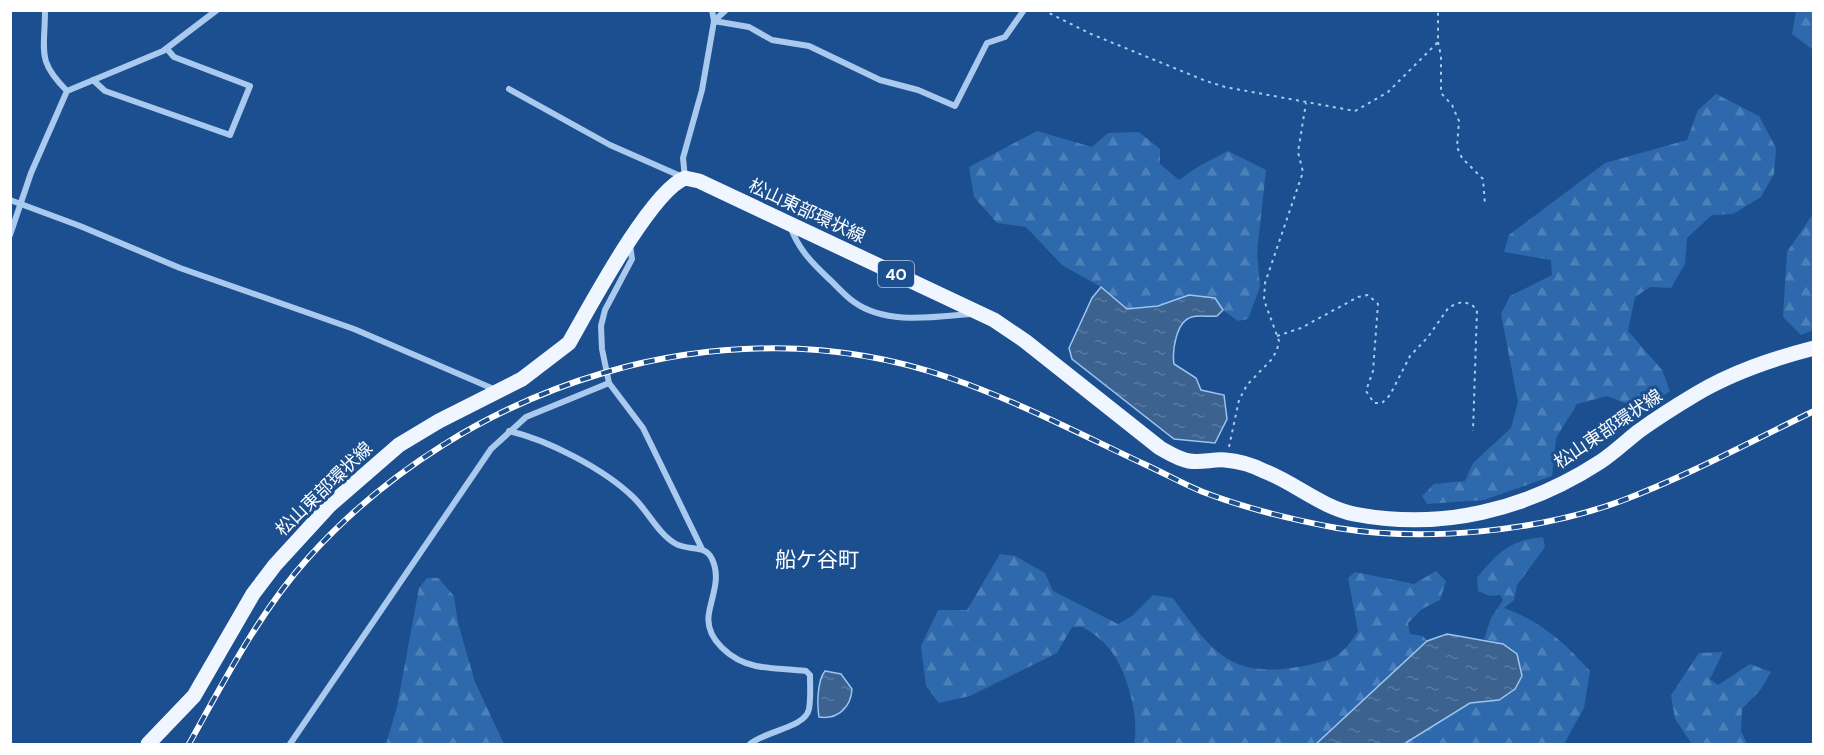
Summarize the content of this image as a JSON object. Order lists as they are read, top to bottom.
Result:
{
  "streets": {
    "main road": ["松山東部環状線", "40"]
  },
  "districts": ["船ケ谷町"]
}
